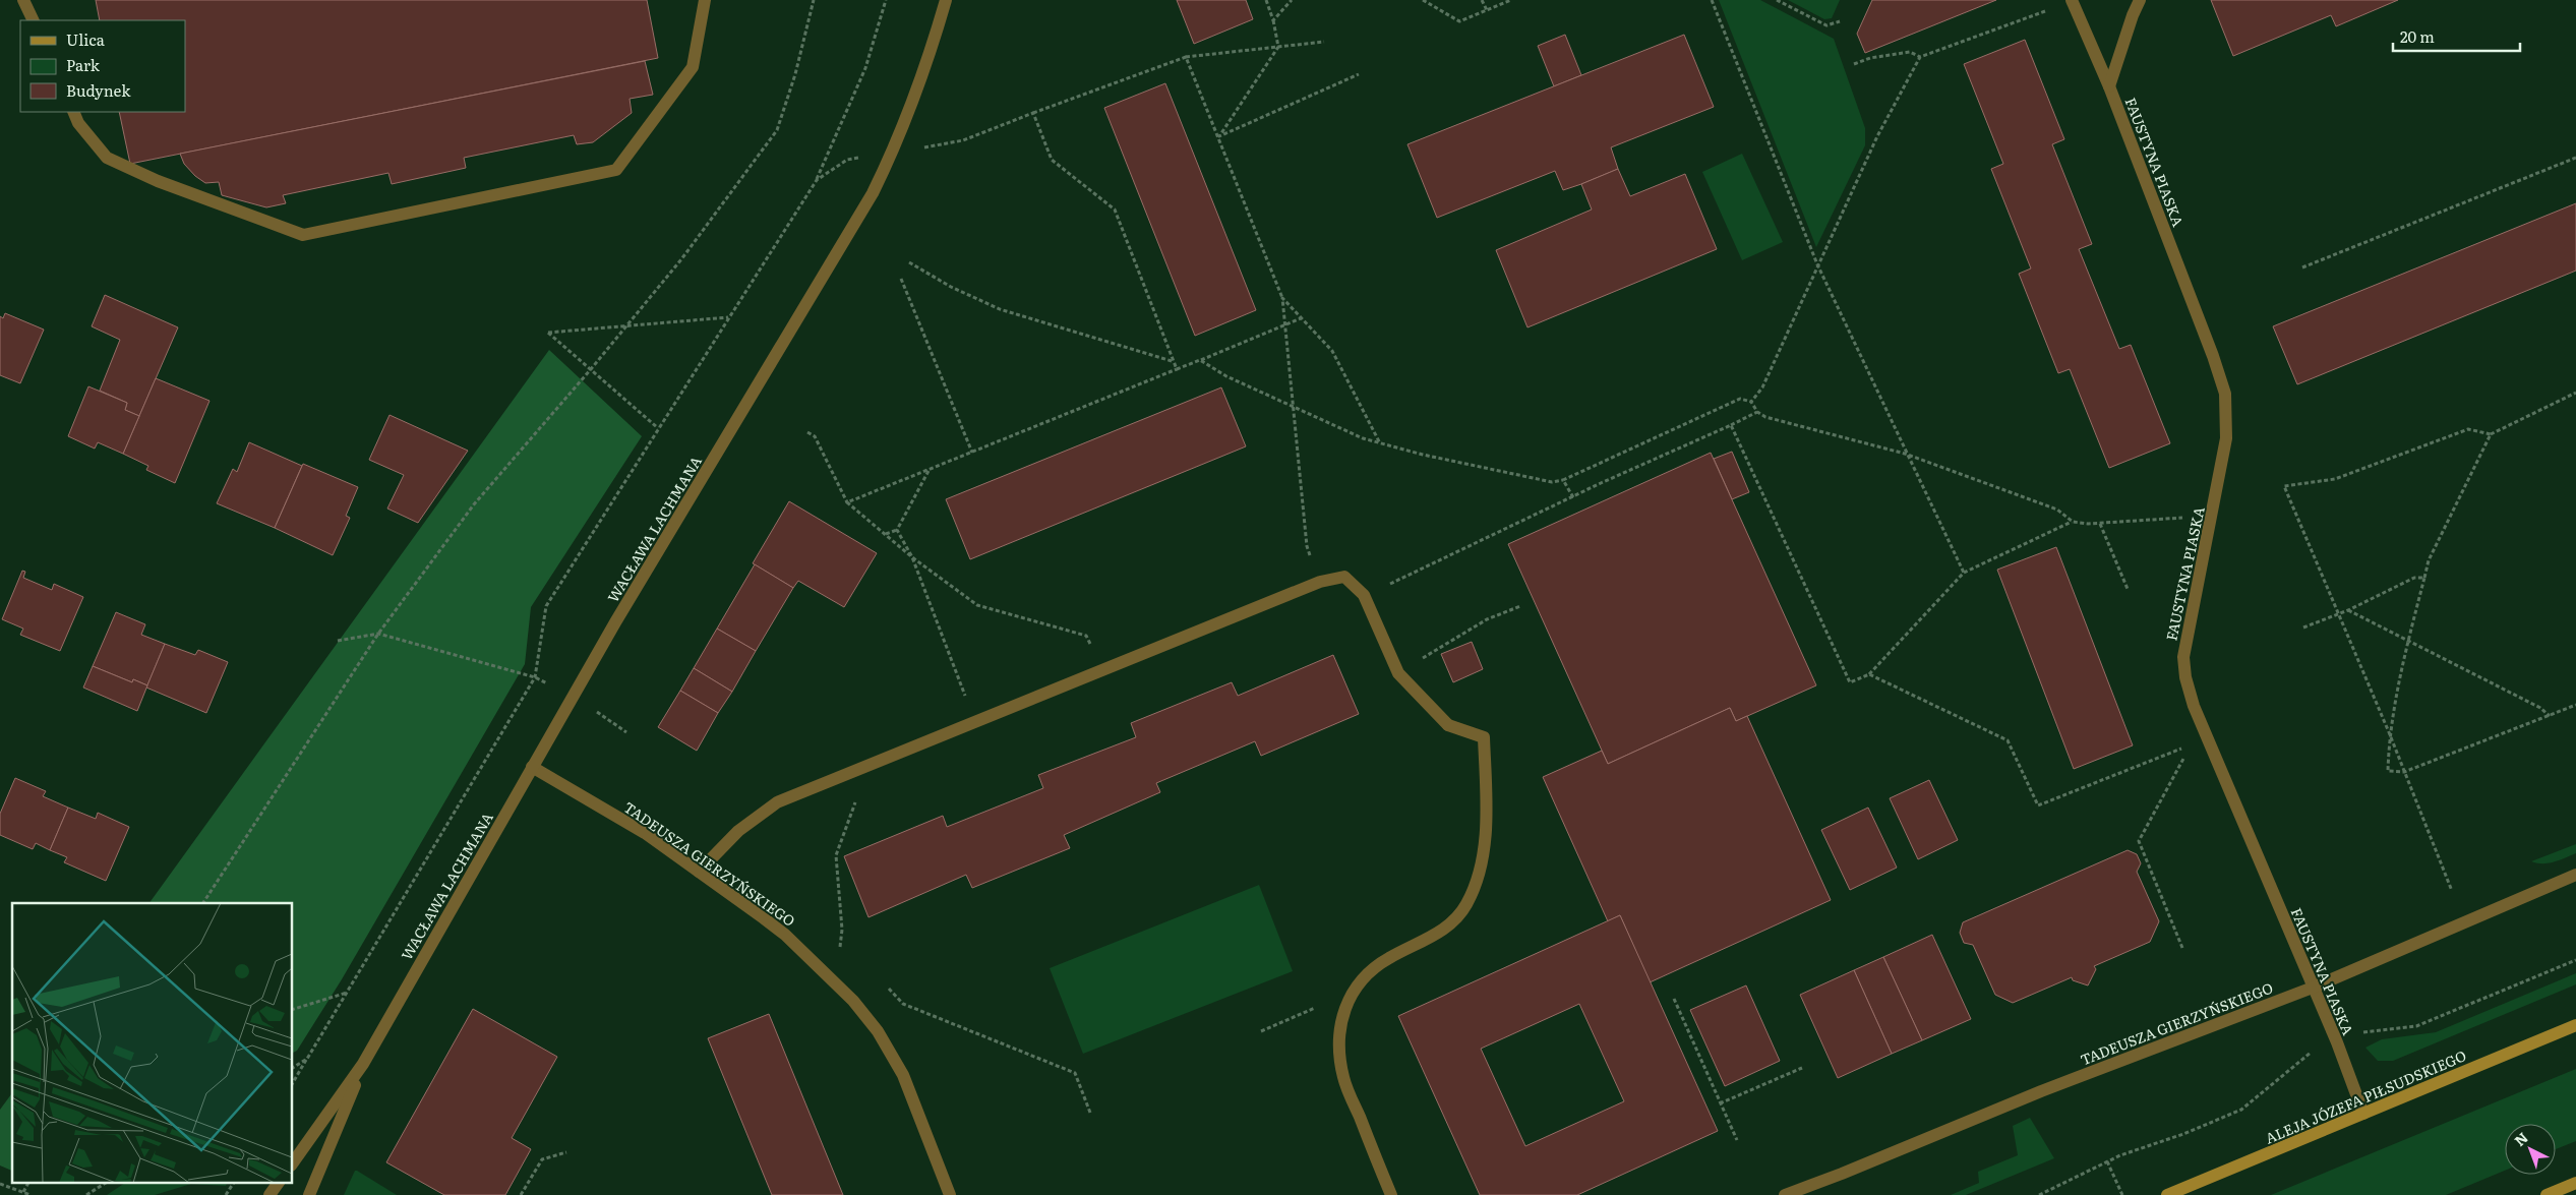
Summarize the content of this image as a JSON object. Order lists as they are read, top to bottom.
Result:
{
  "streets": {
    "main road": ["ALEJA JÓZEFA PIŁSUDSKIEGO"],
    "street": ["FAUSTYNA PIASKA", "WACŁAWA LACHMANA", "TADEUSZA GIERZYŃSKIEGO"]
  },
  "crossings": [
    ["FAUSTYNA PIASKA", "TADEUSZA GIERZYŃSKIEGO"],
    ["FAUSTYNA PIASKA", "ALEJA JÓZEFA PIŁSUDSKIEGO"],
    ["WACŁAWA LACHMANA", "TADEUSZA GIERZYŃSKIEGO"]
  ],
  "legend": ["Ulica", "Park", "Budynek"],
  "scale_bar": "20 m",
  "north": "top left"
}
